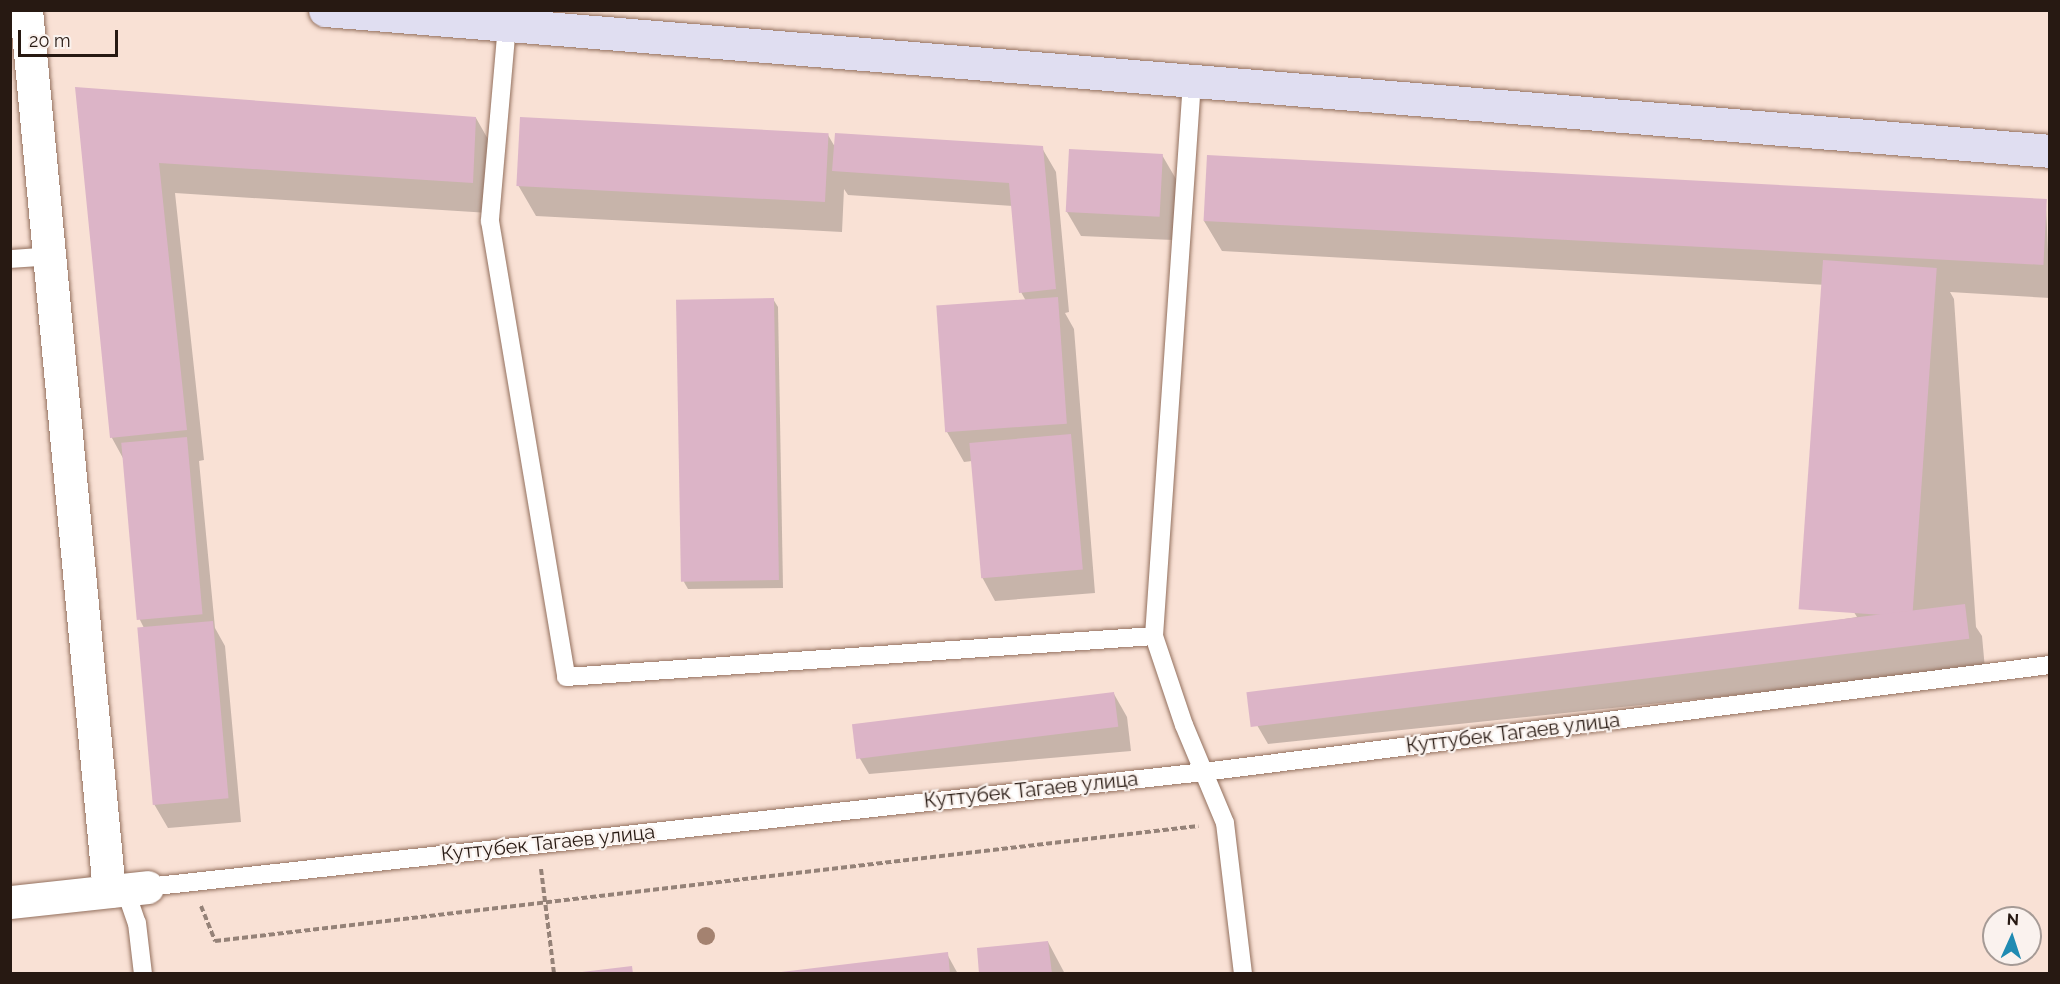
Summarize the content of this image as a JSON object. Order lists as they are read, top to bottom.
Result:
{
  "streets": {
    "street": ["Куттубек Тагаев улица"]
  },
  "scale_bar": "20 m",
  "north": "top"
}
